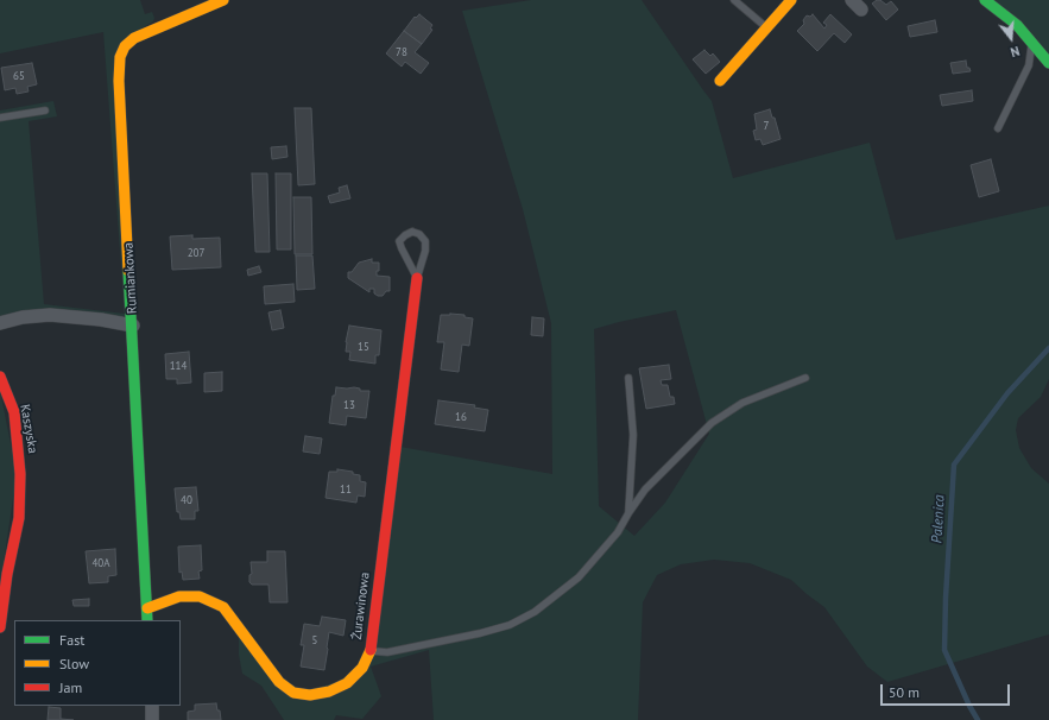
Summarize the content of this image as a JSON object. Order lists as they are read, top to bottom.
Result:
{
  "streets": {
    "street": ["Rumiankowa", "Kaszyska", "Żurawinowa"]
  },
  "crossings": [
    ["Rumiankowa", "Żurawinowa"]
  ],
  "water": ["Palenica"],
  "house_numbers": [
    "78",
    "65",
    "7",
    "207",
    "15",
    "114",
    "13",
    "16",
    "11",
    "40",
    "40A",
    "5"
  ],
  "legend": ["Fast", "Slow", "Jam"],
  "scale_bar": "50 m",
  "north": "bottom"
}
